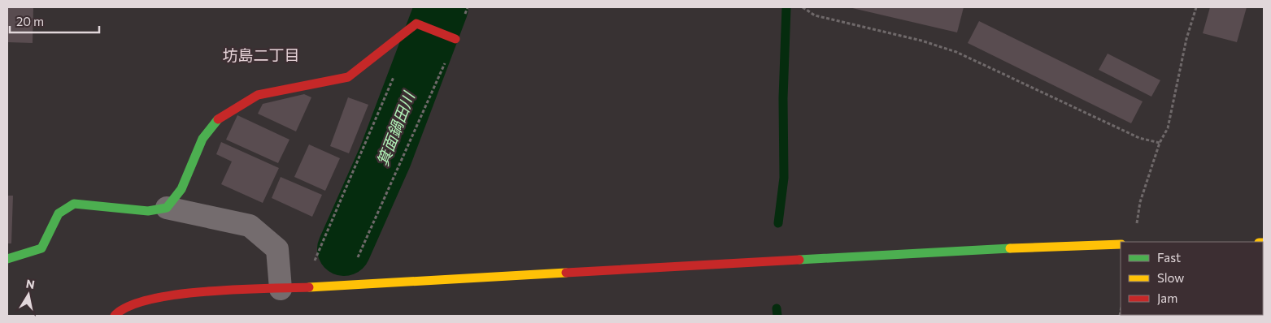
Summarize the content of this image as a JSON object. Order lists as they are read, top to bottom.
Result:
{
  "districts": ["坊島二丁目"],
  "water": ["箕面鍋田川"],
  "legend": ["Fast", "Slow", "Jam"],
  "scale_bar": "20 m",
  "north": "top"
}
